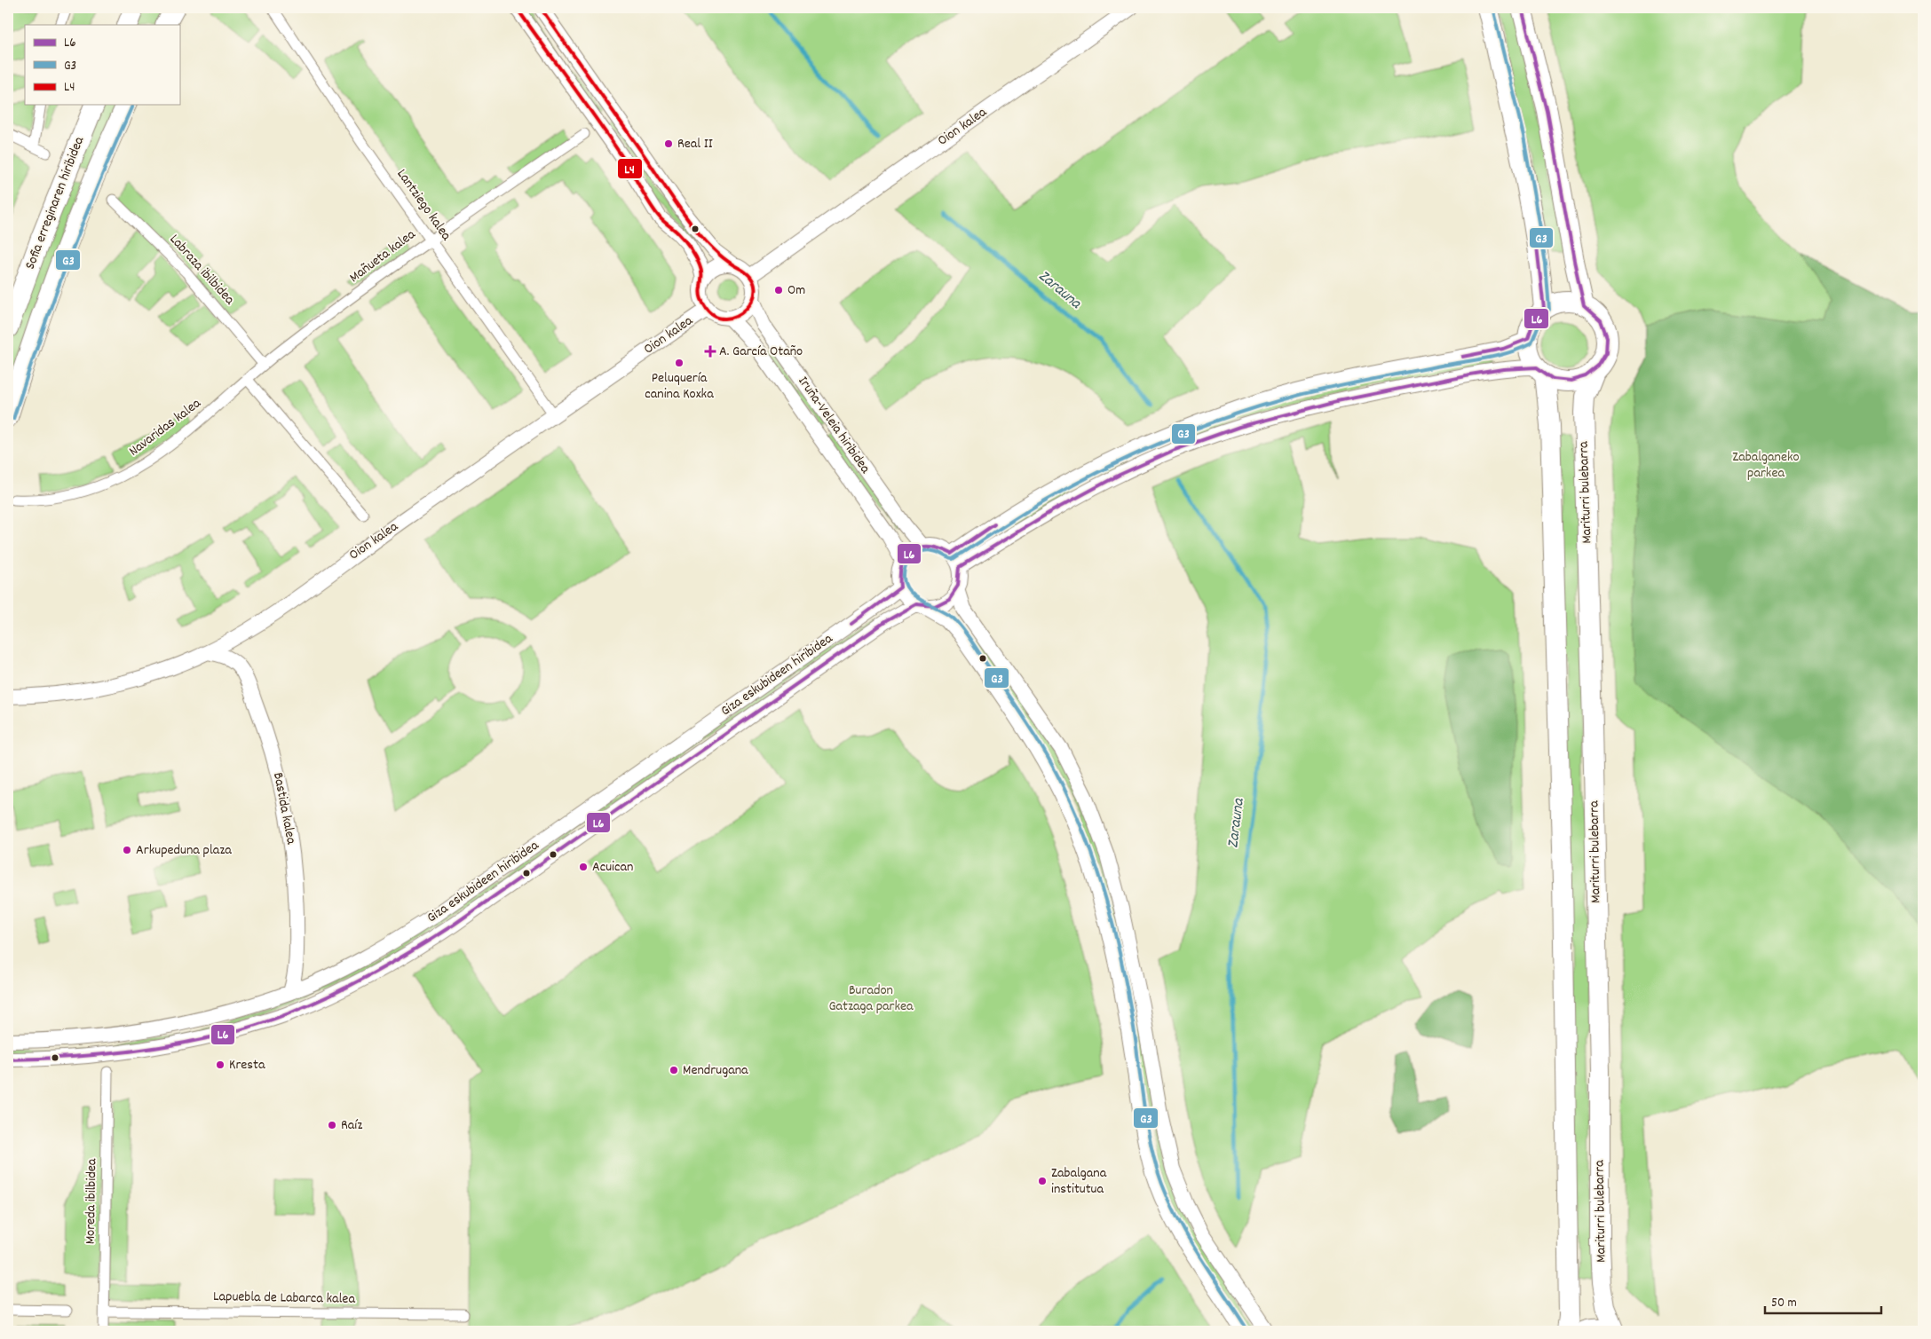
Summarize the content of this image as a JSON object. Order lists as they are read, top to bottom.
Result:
{
  "streets": {
    "main road": ["Sofia erreginaren hiribidea", "Mariturri bulebarra"],
    "street": [
      "Oion kalea",
      "Lantziego kalea",
      "Mañueta kalea",
      "Labraza ibilbidea",
      "Iruña-Veleia hiribidea",
      "Navaridas kalea",
      "Giza eskubideen hiribidea",
      "Bastida kalea",
      "Moreda ibilbidea",
      "Lapuebla de Labarca kalea"
    ]
  },
  "crossings": [
    ["Oion kalea", "Lantziego kalea"],
    ["Oion kalea", "Iruña-Veleia hiribidea"],
    ["Oion kalea", "Bastida kalea"],
    ["Lantziego kalea", "Mañueta kalea"],
    ["Mañueta kalea", "Labraza ibilbidea"],
    ["Mañueta kalea", "Navaridas kalea"],
    ["Iruña-Veleia hiribidea", "Giza eskubideen hiribidea"],
    ["Giza eskubideen hiribidea", "Bastida kalea"],
    ["Moreda ibilbidea", "Lapuebla de Labarca kalea"]
  ],
  "water": ["Zarauna"],
  "parks": ["Zabalganeko parkea", "Buradon Gatzaga parkea"],
  "places": {
    "other": [
      "Real II",
      "Om",
      "Peluquería canina Koxka",
      "Arkupeduna plaza",
      "Acuican",
      "Kresta",
      "Mendrugana",
      "Raíz",
      "Zabalgana institutua"
    ],
    "health": ["A. García Otaño"]
  },
  "lines": ["transit line L6", "transit line G3", "transit line L4"],
  "legend": ["L6", "G3", "L4"],
  "scale_bar": "50 m"
}
